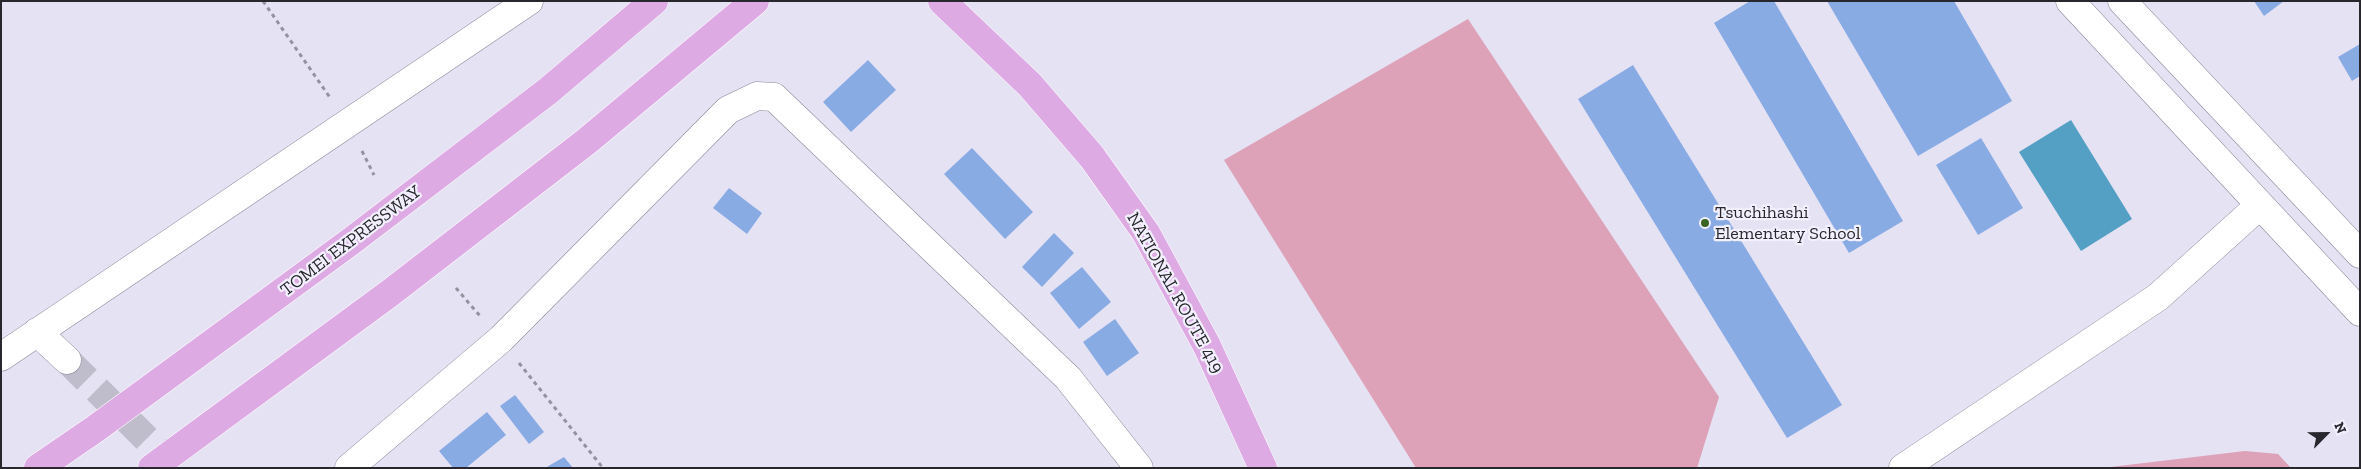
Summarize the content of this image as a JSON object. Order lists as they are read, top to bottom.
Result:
{
  "streets": {
    "highway": ["TOMEI EXPRESSWAY", "NATIONAL ROUTE 419"]
  },
  "places": ["Tsuchihashi Elementary School"],
  "north": "top right"
}
